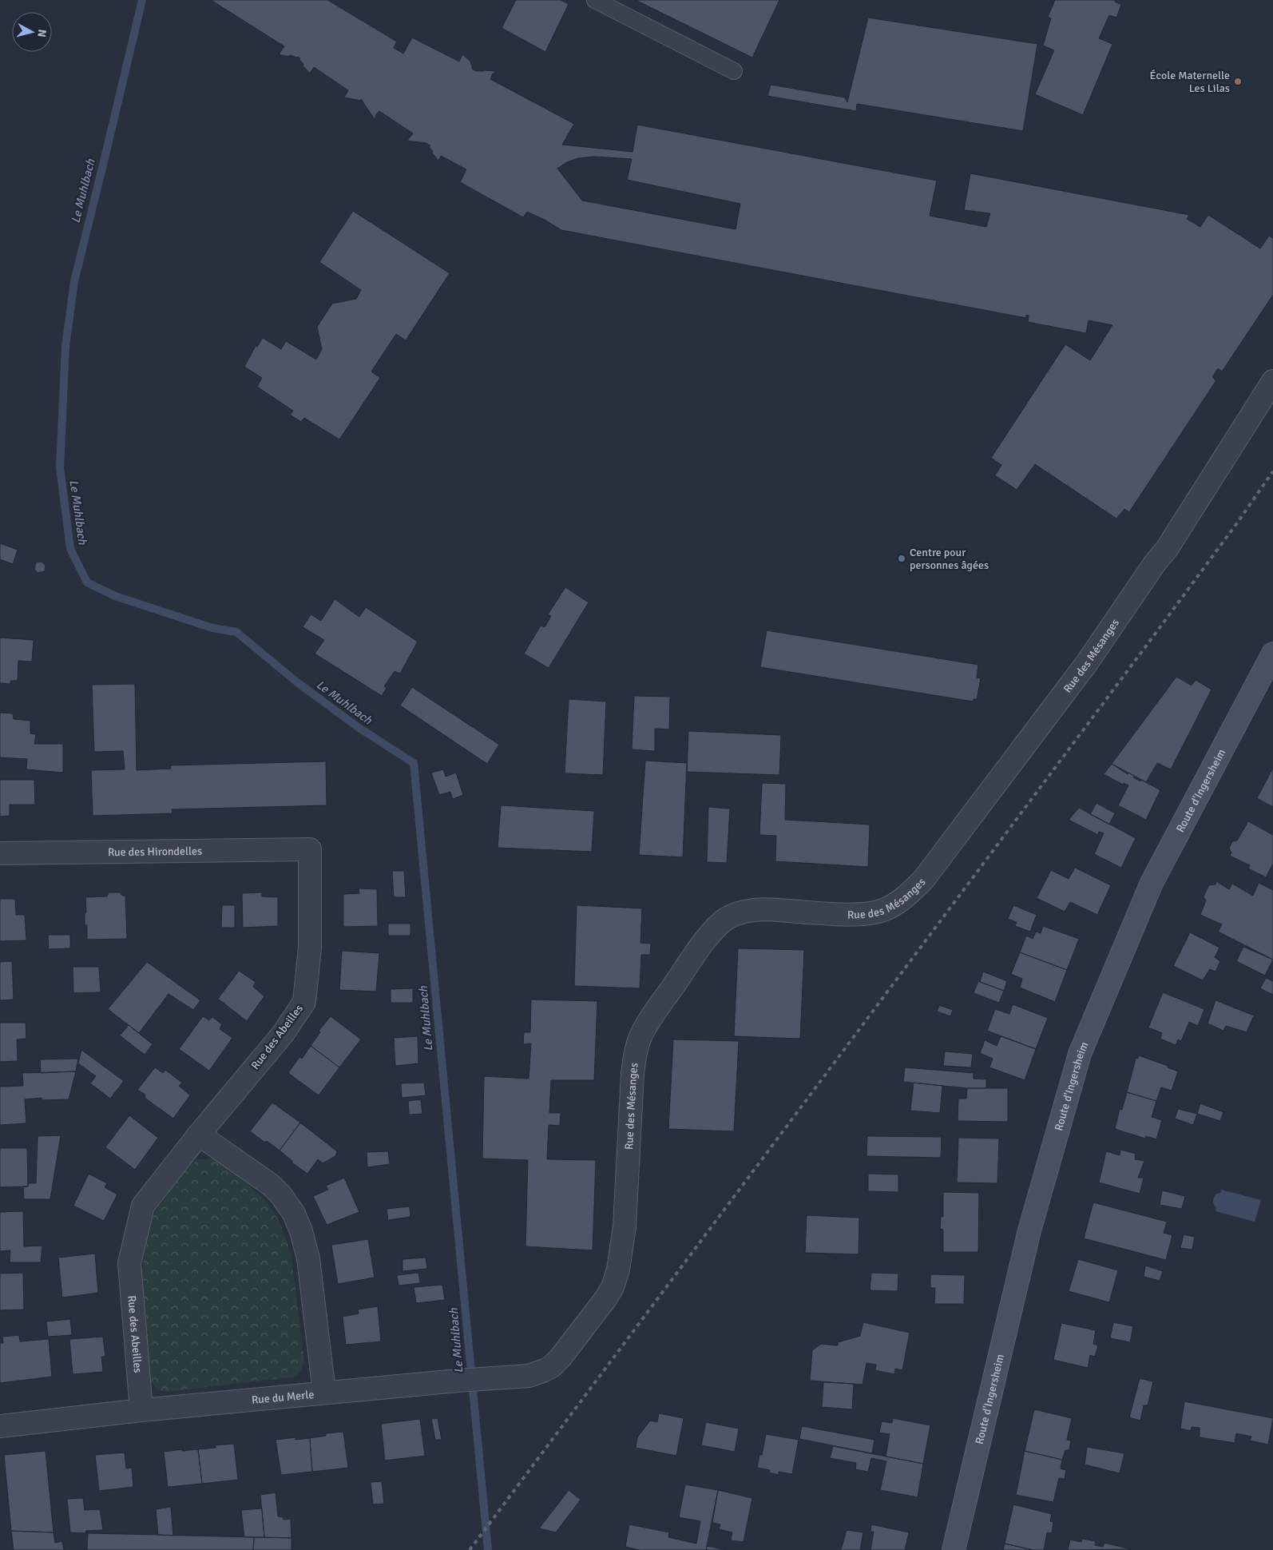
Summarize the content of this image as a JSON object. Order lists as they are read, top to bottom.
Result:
{
  "streets": {
    "main road": ["Route d'Ingersheim"],
    "street": [
      "Rue des Mésanges",
      "Rue des Hirondelles",
      "Rue des Abeilles",
      "Rue du Merle"
    ]
  },
  "crossings": [
    ["Rue des Mésanges", "Rue du Merle"],
    ["Rue des Hirondelles", "Rue des Abeilles"],
    ["Rue des Abeilles", "Rue du Merle"]
  ],
  "water": ["Le Muhlbach"],
  "places": ["École Maternelle Les Lilas", "Centre pour personnes âgées"],
  "north": "right"
}
